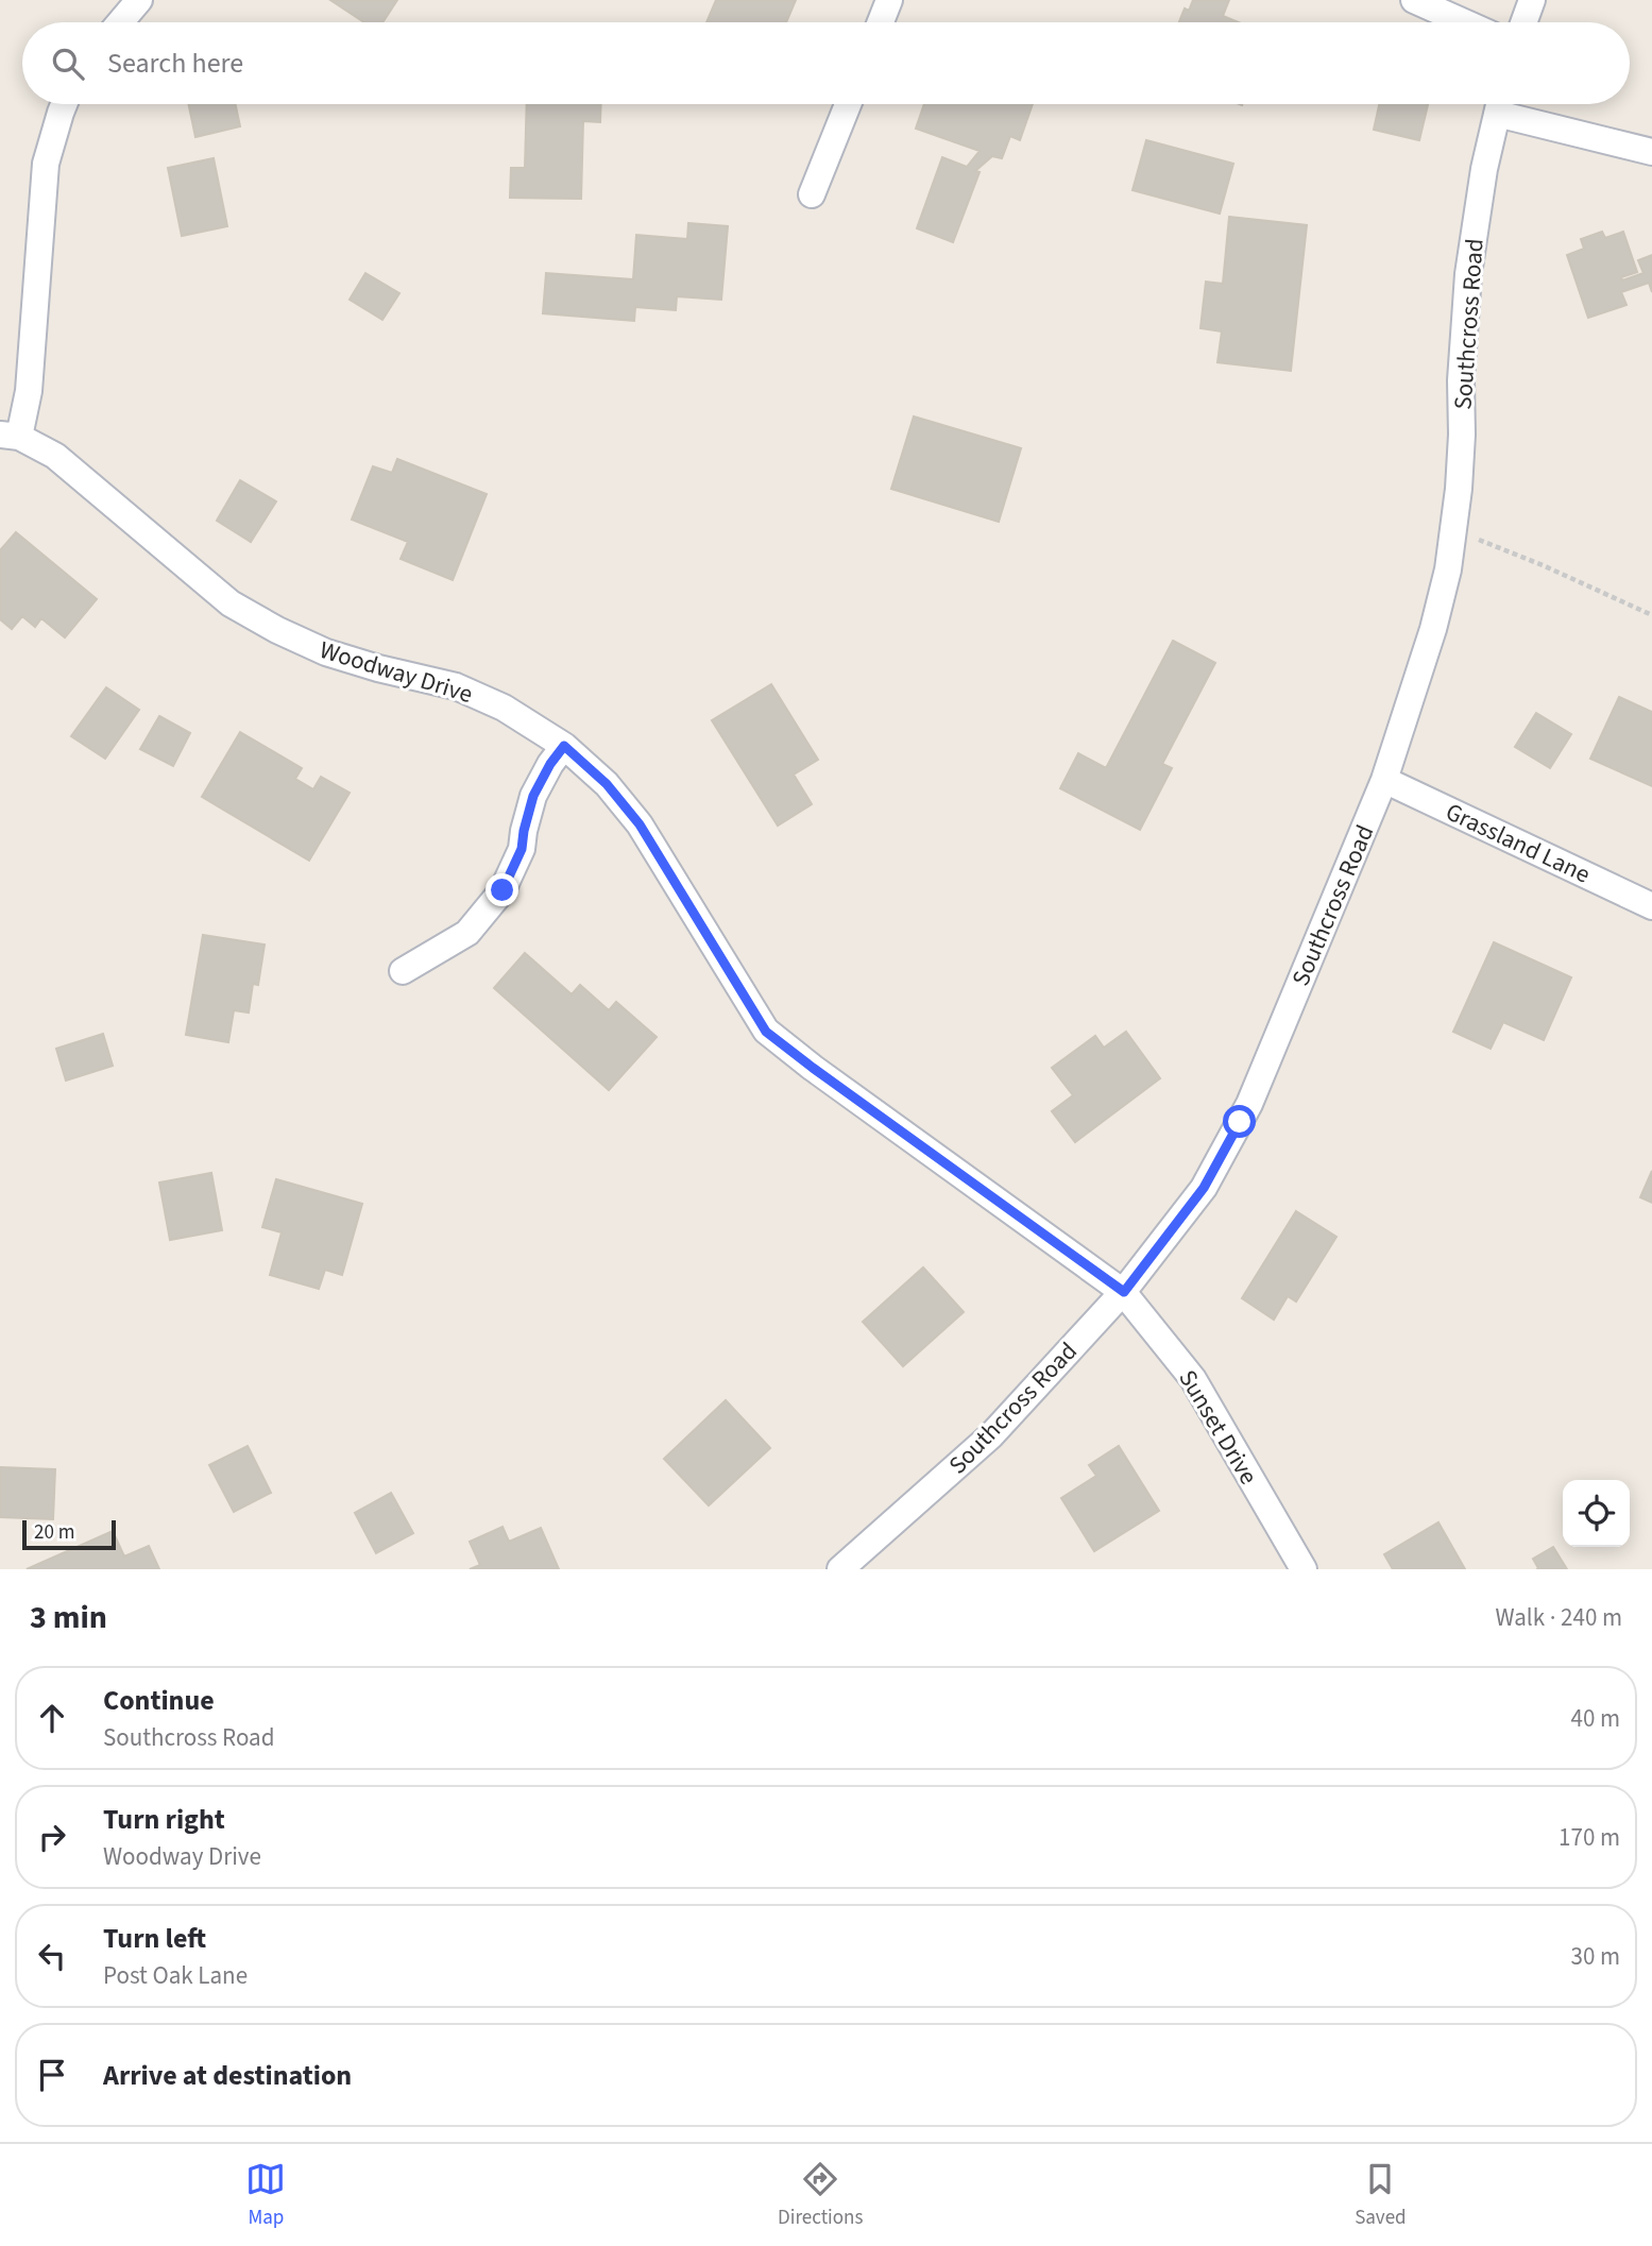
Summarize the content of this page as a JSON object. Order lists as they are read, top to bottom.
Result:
{
  "streets": {
    "street": [
      "Southcross Road",
      "Woodway Drive",
      "Grassland Lane",
      "Sunset Drive"
    ]
  },
  "crossings": [
    ["Southcross Road", "Woodway Drive"],
    ["Southcross Road", "Grassland Lane"],
    ["Southcross Road", "Sunset Drive"],
    ["Woodway Drive", "Sunset Drive"]
  ],
  "scale_bar": "20 m",
  "page": {
    "search": "Search here",
    "scale": "20 m",
    "heading": ["3 min", "Walk · 240 m"],
    "list": [
      ["Continue", "Southcross Road", "40 m"],
      ["Turn right", "Woodway Drive", "170 m"],
      ["Turn left", "Post Oak Lane", "30 m"],
      "Arrive at destination"
    ],
    "nav": ["Map", "Directions", "Saved"]
  }
}
